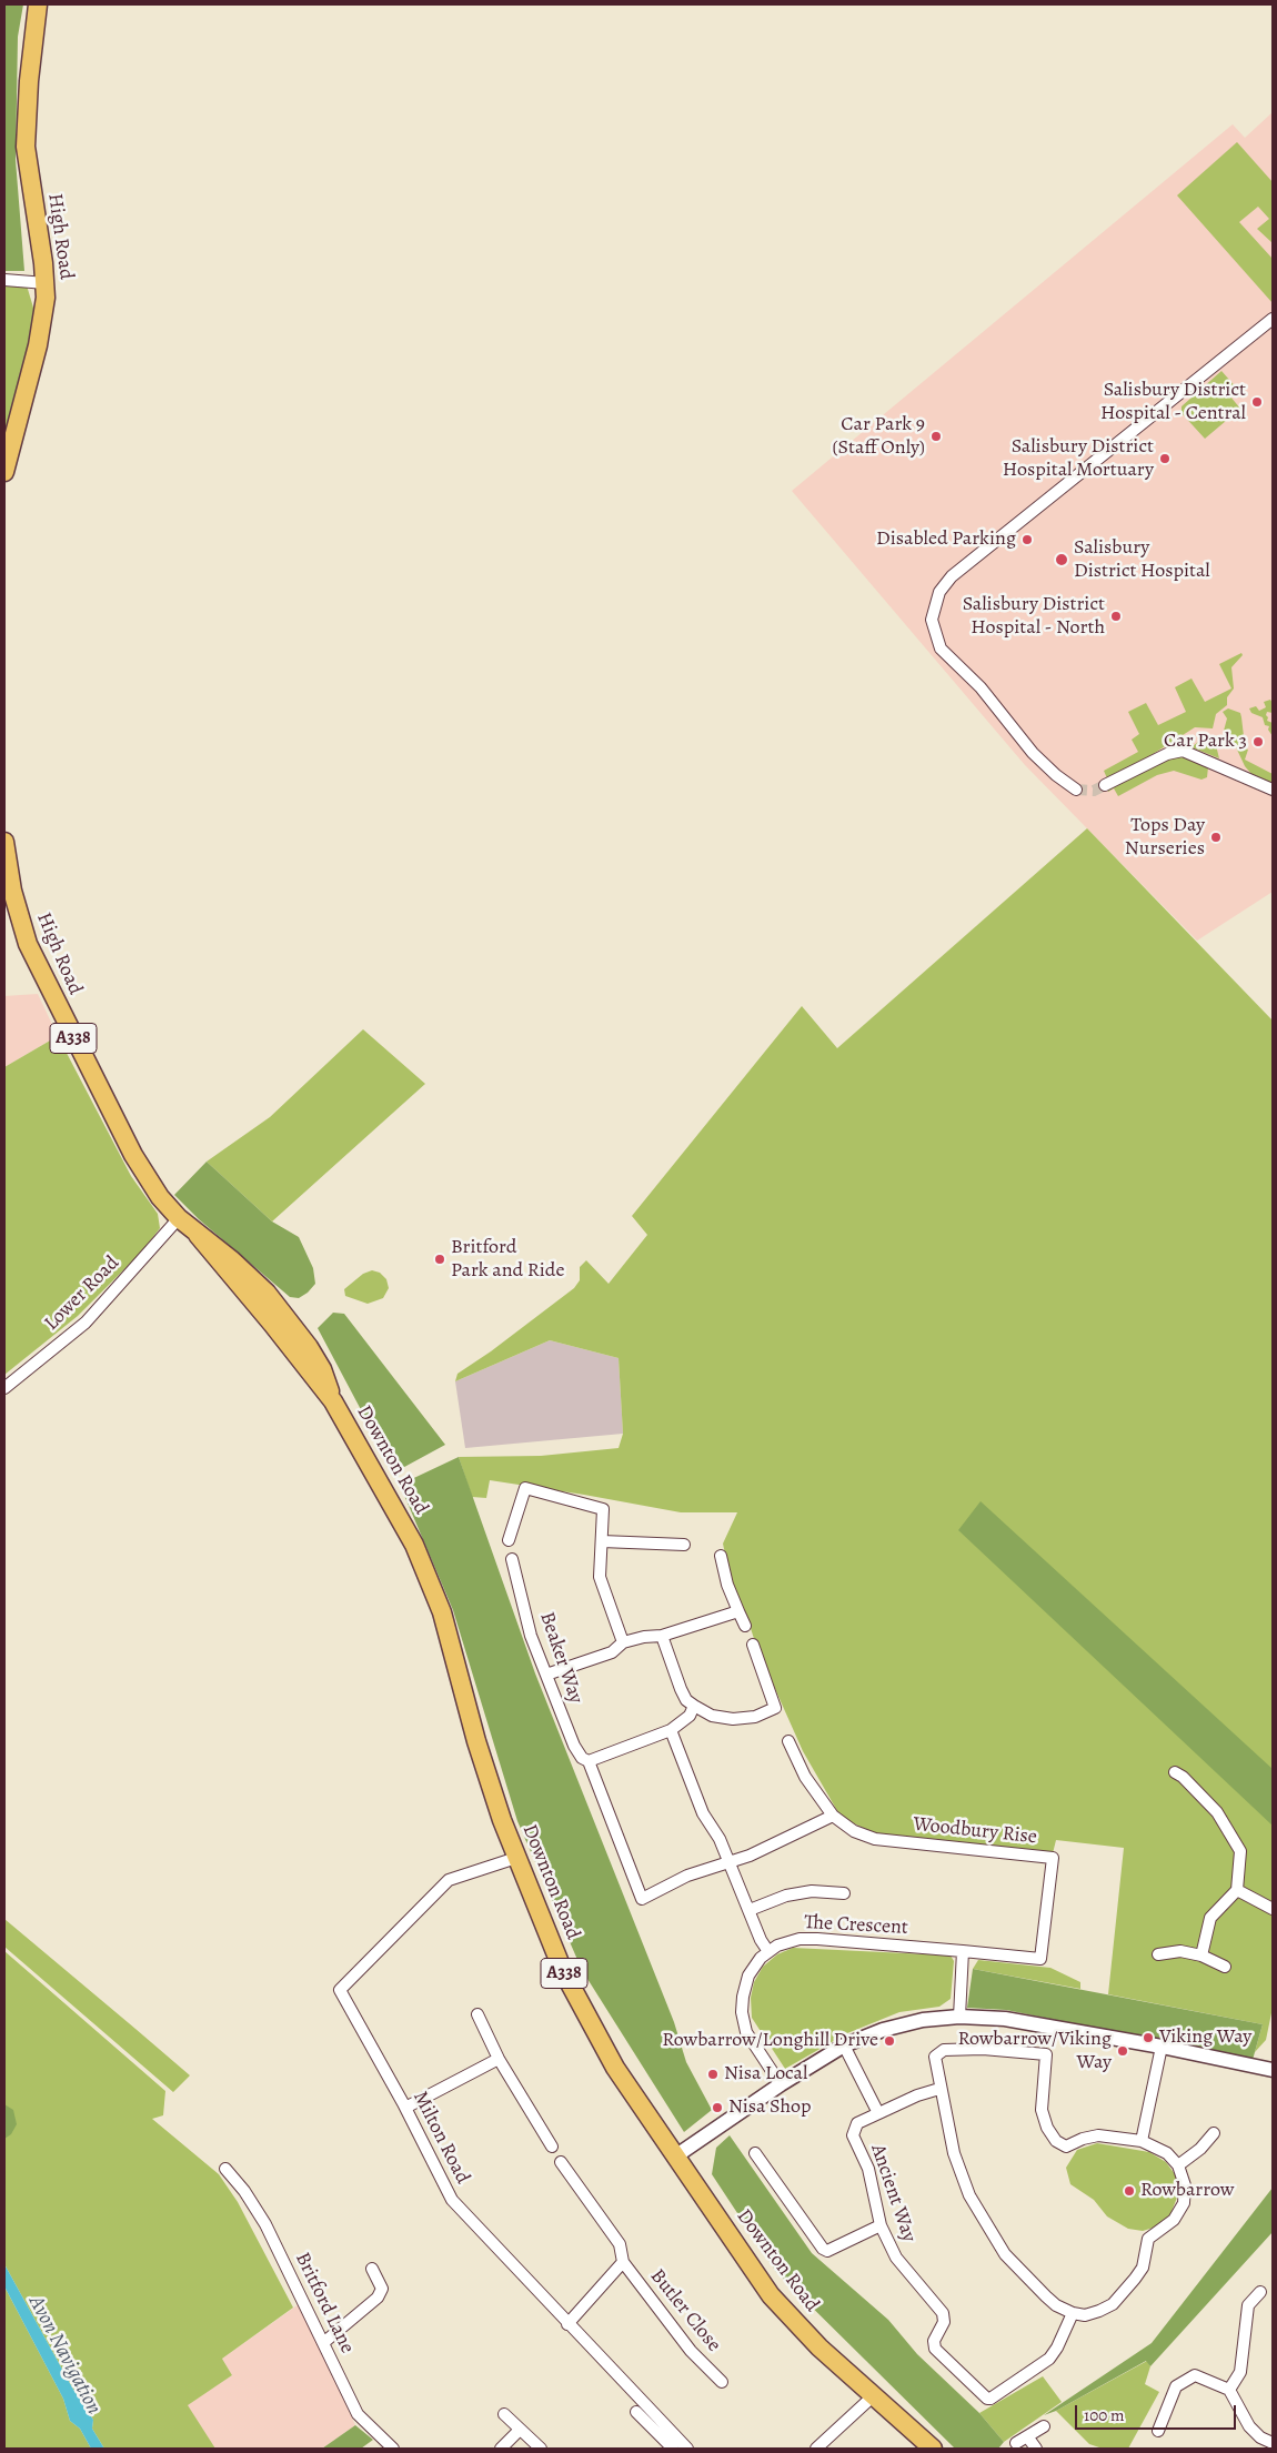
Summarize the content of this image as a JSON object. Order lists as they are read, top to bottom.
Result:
{
  "streets": {
    "highway": ["High Road", "A338", "Downton Road"],
    "street": [
      "Lower Road",
      "Beaker Way",
      "Woodbury Rise",
      "The Crescent",
      "Milton Road",
      "Ancient Way",
      "Britford Lane",
      "Butler Close"
    ]
  },
  "crossings": [
    ["High Road", "Lower Road"],
    ["High Road", "Downton Road"],
    ["Lower Road", "Downton Road"],
    ["Downton Road", "Milton Road"],
    ["Woodbury Rise", "The Crescent"],
    ["Milton Road", "Butler Close"]
  ],
  "water": ["Avon Navigation"],
  "places": [
    "Salisbury District Hospital - Central",
    "Car Park 9 (Staff Only)",
    "Salisbury District Hospital Mortuary",
    "Disabled Parking",
    "Salisbury District Hospital",
    "Salisbury District Hospital - North",
    "Car Park 3",
    "Tops Day Nurseries",
    "Britford Park and Ride",
    "Viking Way",
    "Rowbarrow/Longhill Drive",
    "Rowbarrow/Viking Way",
    "Nisa Local",
    "Nisa Shop",
    "Rowbarrow"
  ],
  "scale_bar": "100 m"
}
